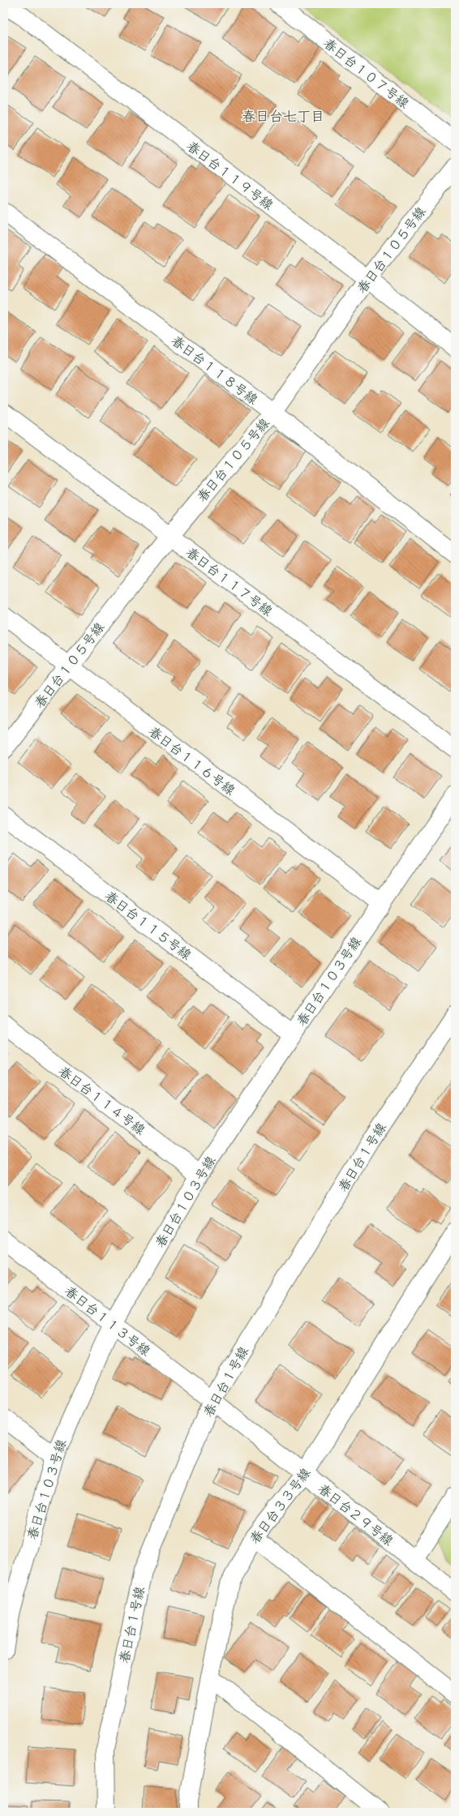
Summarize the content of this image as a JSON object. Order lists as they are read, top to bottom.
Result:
{
  "streets": {
    "street": [
      "春日台１０７号線",
      "春日台１１９号線",
      "春日台１０５号線",
      "春日台１１８号線",
      "春日台１１７号線",
      "春日台１１６号線",
      "春日台１１５号線",
      "春日台１０３号線",
      "春日台１１４号線",
      "春日台１号線",
      "春日台１１３号線",
      "春日台３３号線",
      "春日台２９号線"
    ]
  },
  "crossings": [
    ["春日台１１９号線", "春日台１０５号線"],
    ["春日台１０５号線", "春日台１１８号線"],
    ["春日台１０５号線", "春日台１１７号線"],
    ["春日台１０５号線", "春日台１１６号線"],
    ["春日台１１６号線", "春日台１０３号線"],
    ["春日台１１５号線", "春日台１０３号線"],
    ["春日台１０３号線", "春日台１１４号線"],
    ["春日台１０３号線", "春日台１１３号線"],
    ["春日台１号線", "春日台１１３号線"],
    ["春日台１号線", "春日台２９号線"],
    ["春日台１１３号線", "春日台２９号線"],
    ["春日台３３号線", "春日台２９号線"]
  ],
  "districts": ["春日台七丁目"]
}
